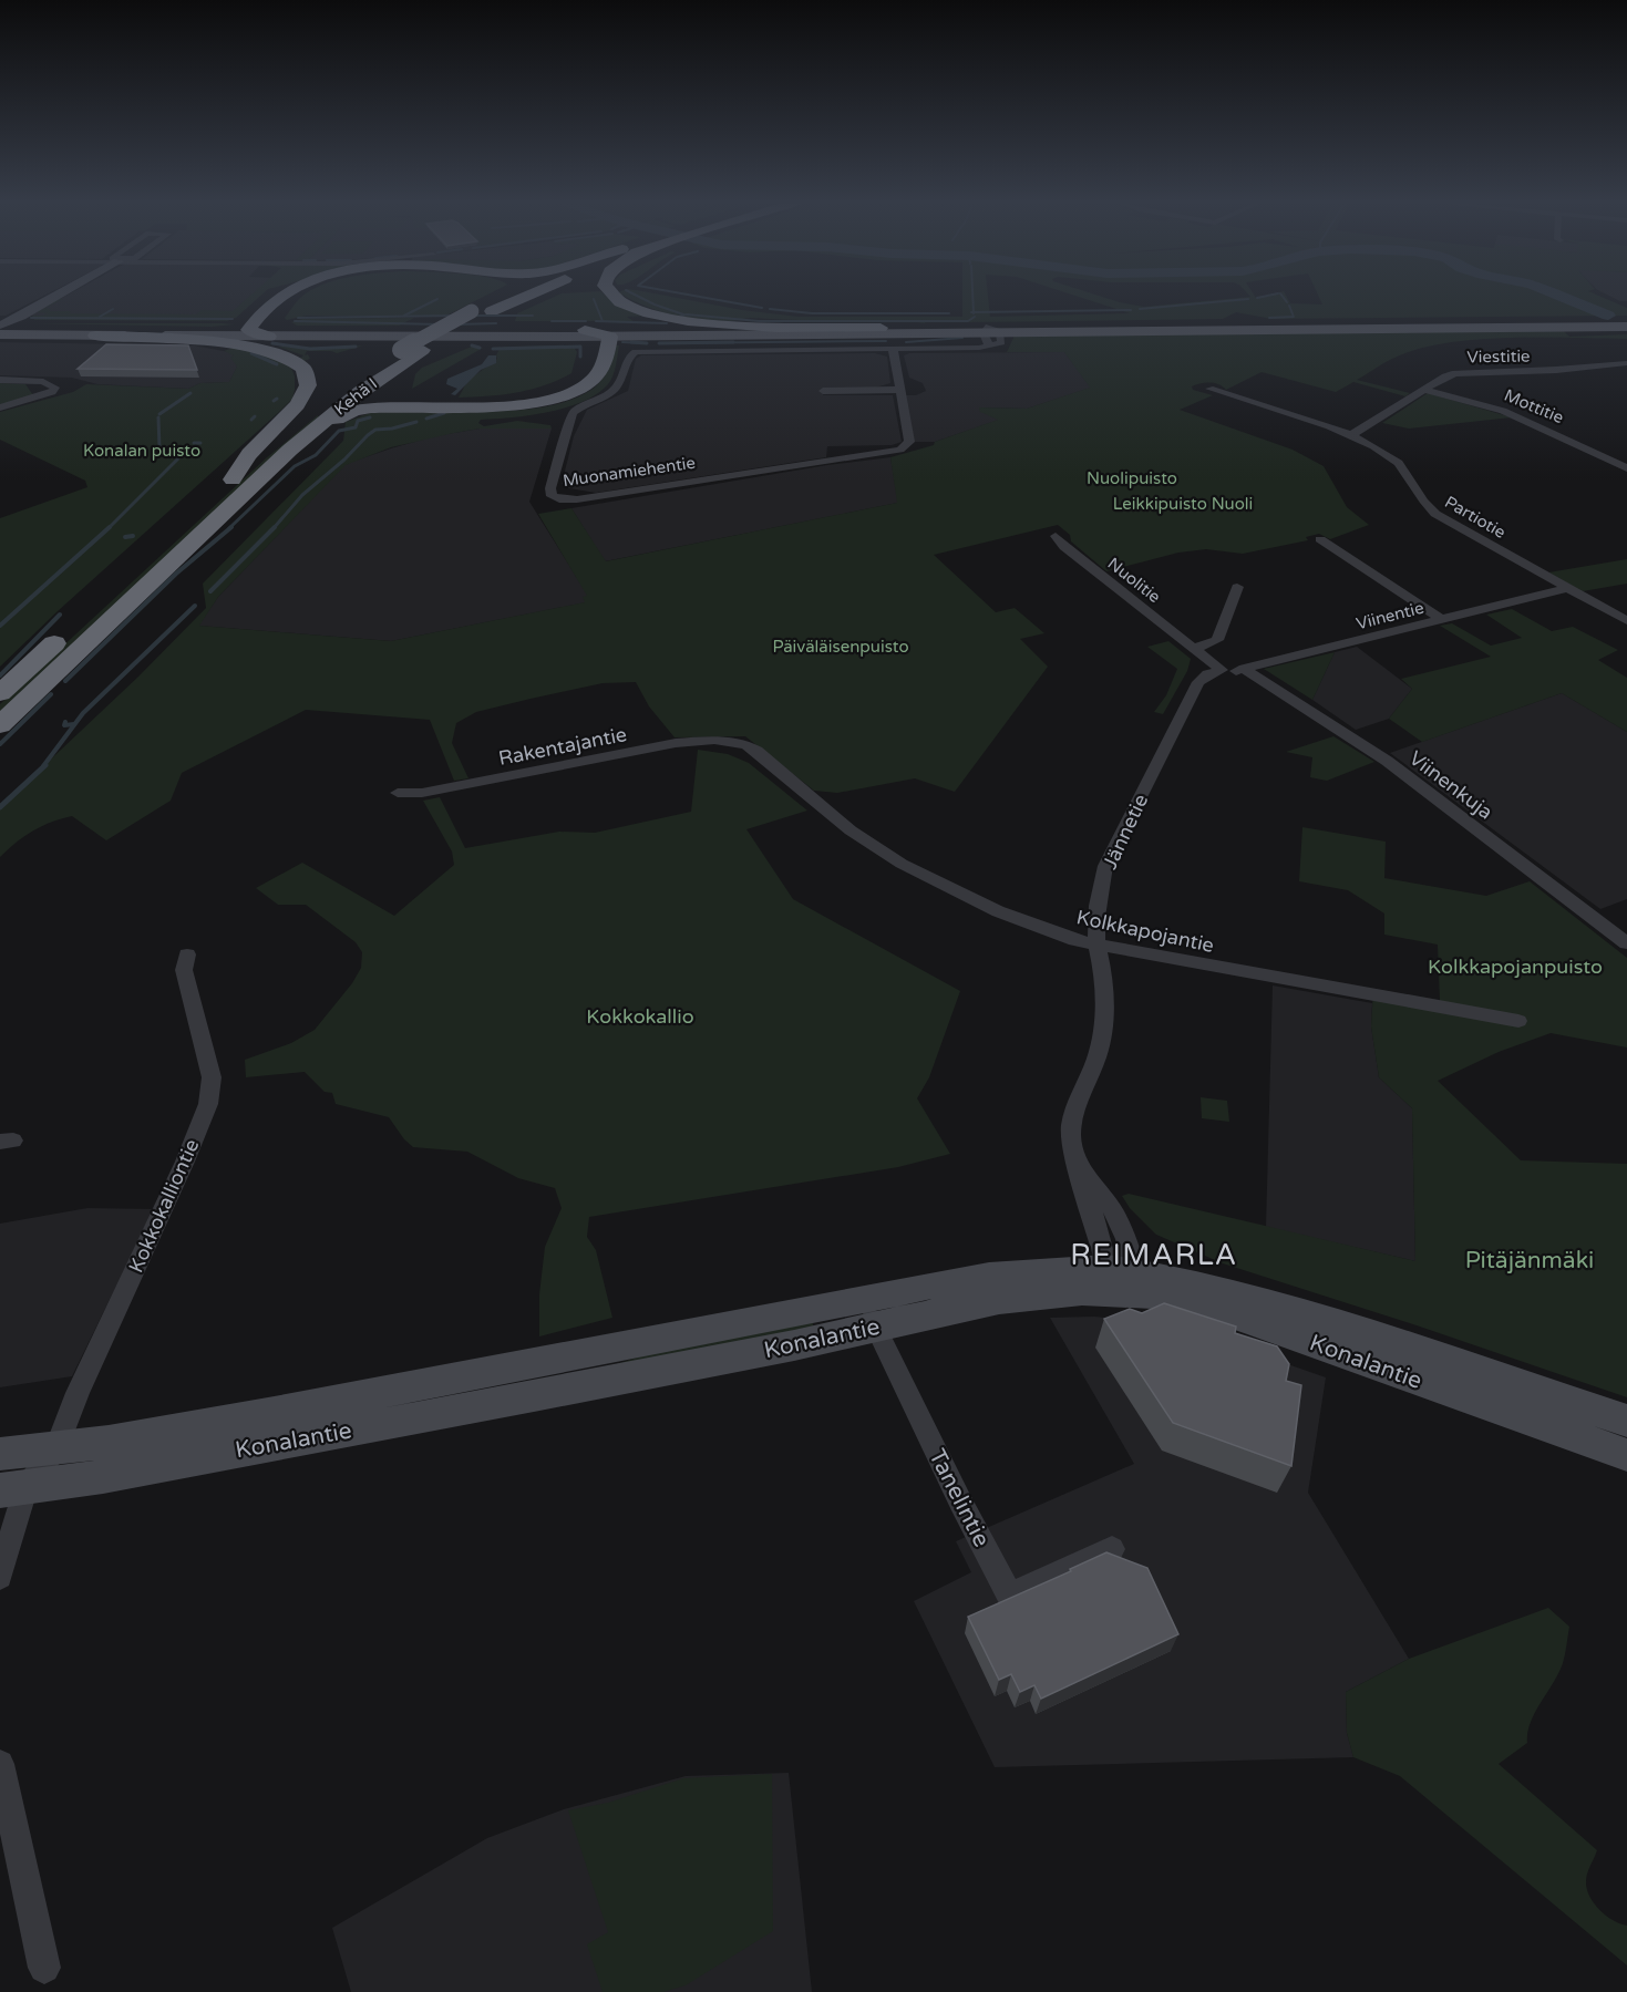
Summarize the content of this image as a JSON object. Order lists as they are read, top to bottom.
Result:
{
  "streets": {
    "highway": ["Kehä I"],
    "main road": ["Konalantie"],
    "street": [
      "Viestitie",
      "Mottitie",
      "Muonamiehentie",
      "Partiotie",
      "Nuolitie",
      "Viinentie",
      "Rakentajantie",
      "Viinenkuja",
      "Jännetie",
      "Kolkkapojantie",
      "Kokkokalliontie",
      "Tanelintie"
    ]
  },
  "crossings": [
    ["Viestitie", "Mottitie"],
    ["Viestitie", "Partiotie"],
    ["Partiotie", "Viinentie"],
    ["Viinentie", "Viinenkuja"],
    ["Viinentie", "Jännetie"],
    ["Rakentajantie", "Kolkkapojantie"],
    ["Jännetie", "Kolkkapojantie"],
    ["Jännetie", "Konalantie"],
    ["Kokkokalliontie", "Konalantie"],
    ["Konalantie", "Tanelintie"]
  ],
  "districts": ["REIMARLA"],
  "parks": [
    "Konalan puisto",
    "Nuolipuisto",
    "Leikkipuisto Nuoli",
    "Päiväläisenpuisto",
    "Kolkkapojanpuisto",
    "Kokkokallio",
    "Pitäjänmäki"
  ]
}
